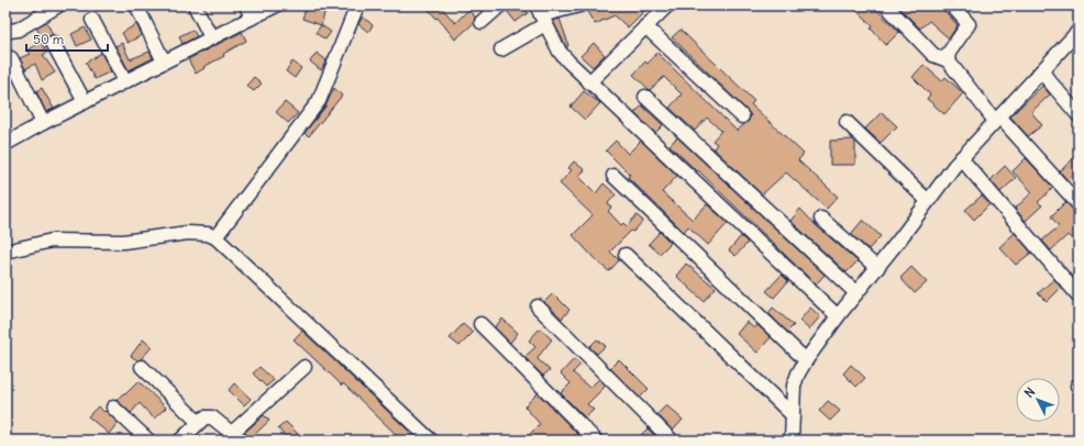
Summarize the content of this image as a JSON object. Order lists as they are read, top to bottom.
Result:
{
  "scale_bar": "50 m",
  "north": "top left"
}
